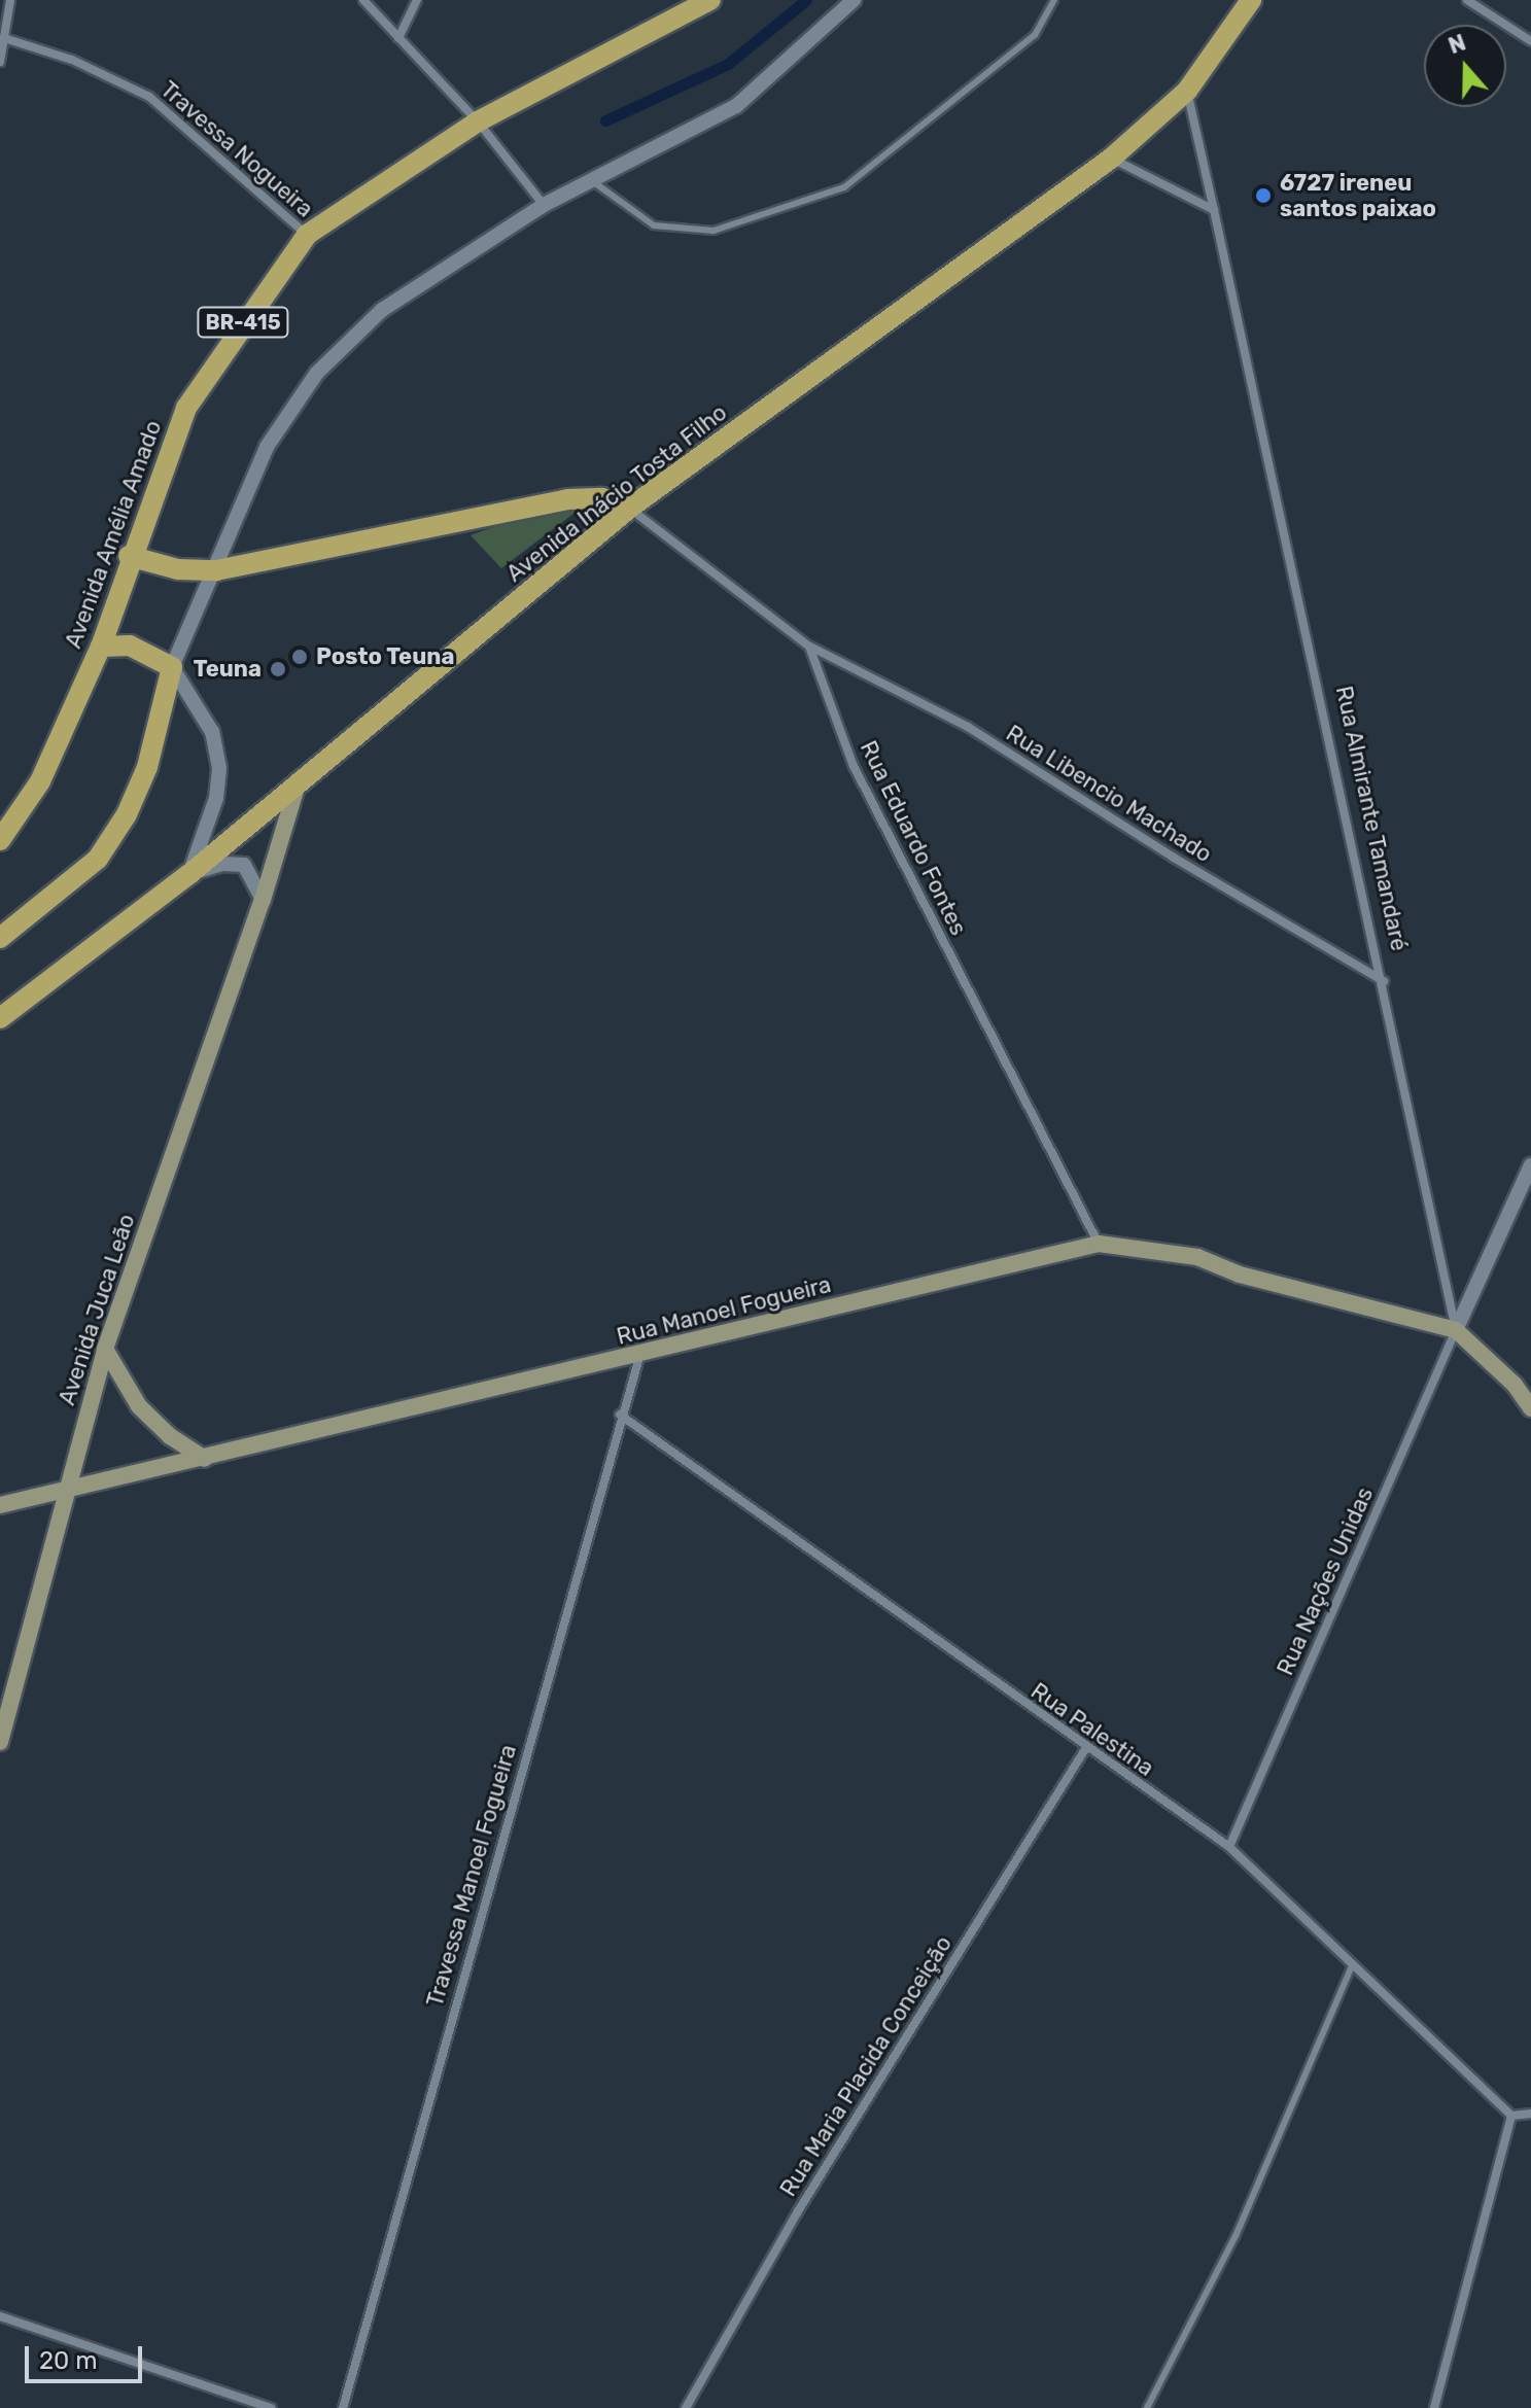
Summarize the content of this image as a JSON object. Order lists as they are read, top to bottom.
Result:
{
  "streets": {
    "main road": [
      "BR-415",
      "Avenida Inácio Tosta Filho",
      "Avenida Amélia Amado",
      "Avenida Juca Leão",
      "Rua Manoel Fogueira"
    ],
    "street": [
      "Travessa Nogueira",
      "Rua Libencio Machado",
      "Rua Almirante Tamandaré",
      "Rua Eduardo Fontes",
      "Rua Nações Unidas",
      "Rua Palestina",
      "Travessa Manoel Fogueira",
      "Rua Maria Placida Conceição"
    ]
  },
  "crossings": [
    ["Travessa Nogueira", "Avenida Amélia Amado"],
    ["Avenida Inácio Tosta Filho", "Rua Almirante Tamandaré"],
    ["Avenida Inácio Tosta Filho", "Avenida Juca Leão"],
    ["Rua Libencio Machado", "Rua Almirante Tamandaré"],
    ["Rua Libencio Machado", "Rua Eduardo Fontes"],
    ["Rua Almirante Tamandaré", "Rua Manoel Fogueira"],
    ["Rua Almirante Tamandaré", "Rua Nações Unidas"],
    ["Rua Eduardo Fontes", "Rua Manoel Fogueira"],
    ["Avenida Juca Leão", "Rua Manoel Fogueira"],
    ["Rua Manoel Fogueira", "Rua Nações Unidas"],
    ["Rua Manoel Fogueira", "Travessa Manoel Fogueira"],
    ["Rua Nações Unidas", "Rua Palestina"],
    ["Rua Palestina", "Travessa Manoel Fogueira"],
    ["Rua Palestina", "Rua Maria Placida Conceição"]
  ],
  "places": ["6727 ireneu santos paixao", "Posto Teuna", "Teuna"],
  "scale_bar": "20 m",
  "north": "top"
}
